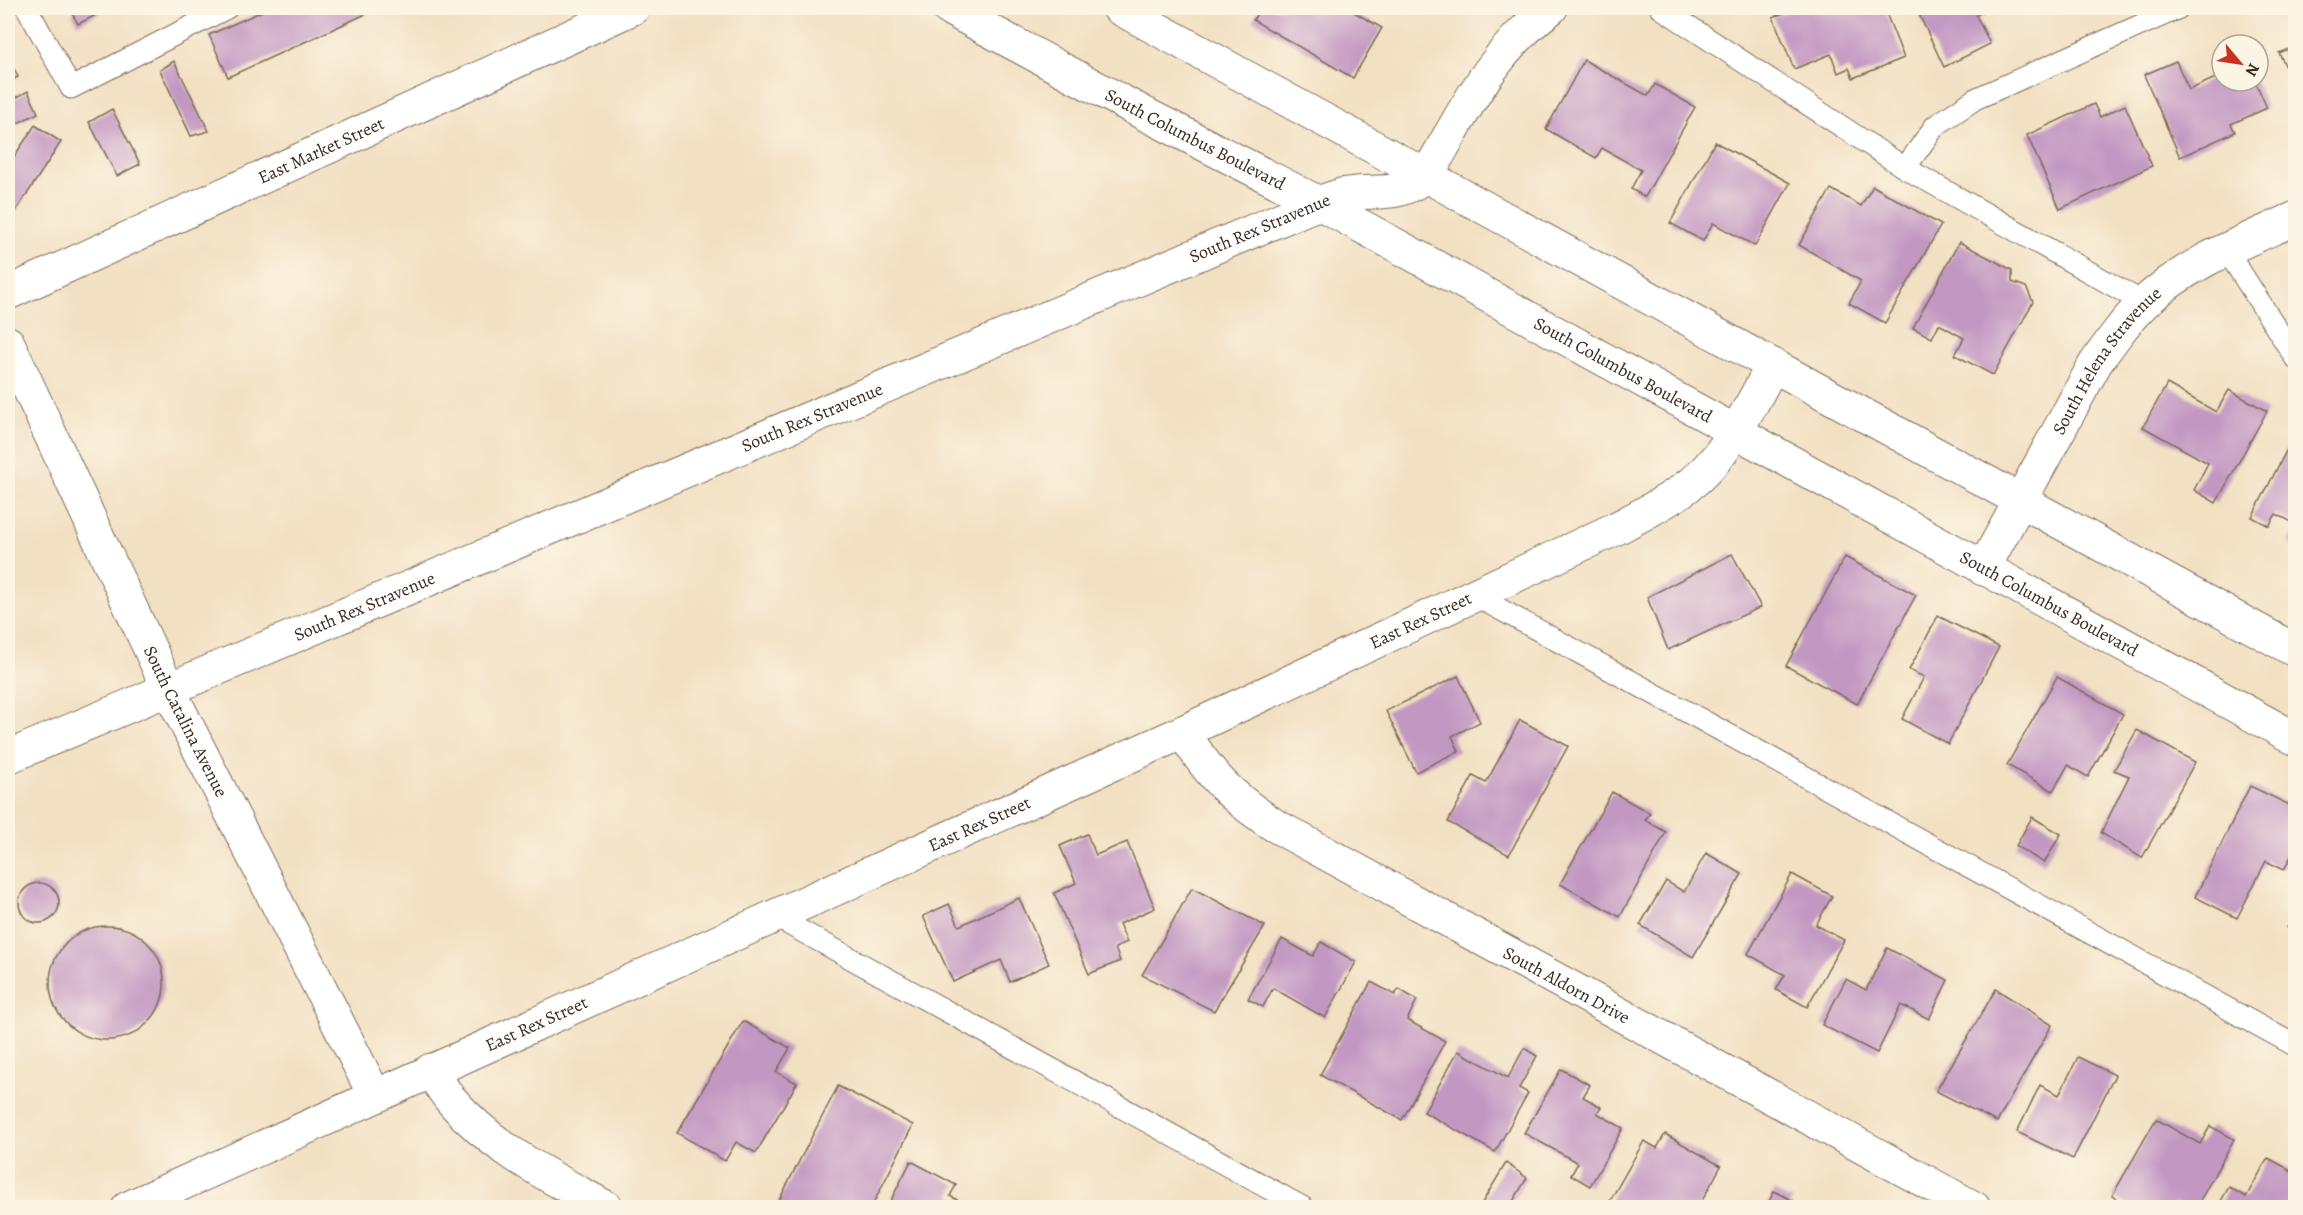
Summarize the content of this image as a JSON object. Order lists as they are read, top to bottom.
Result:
{
  "streets": {
    "street": [
      "South Columbus Boulevard",
      "East Market Street",
      "South Rex Stravenue",
      "South Helena Stravenue",
      "East Rex Street",
      "South Catalina Avenue",
      "South Aldorn Drive"
    ]
  },
  "crossings": [
    ["South Columbus Boulevard", "South Rex Stravenue"],
    ["South Columbus Boulevard", "South Helena Stravenue"],
    ["South Columbus Boulevard", "East Rex Street"],
    ["South Rex Stravenue", "South Catalina Avenue"],
    ["East Rex Street", "South Catalina Avenue"],
    ["East Rex Street", "South Aldorn Drive"]
  ],
  "north": "bottom right"
}
